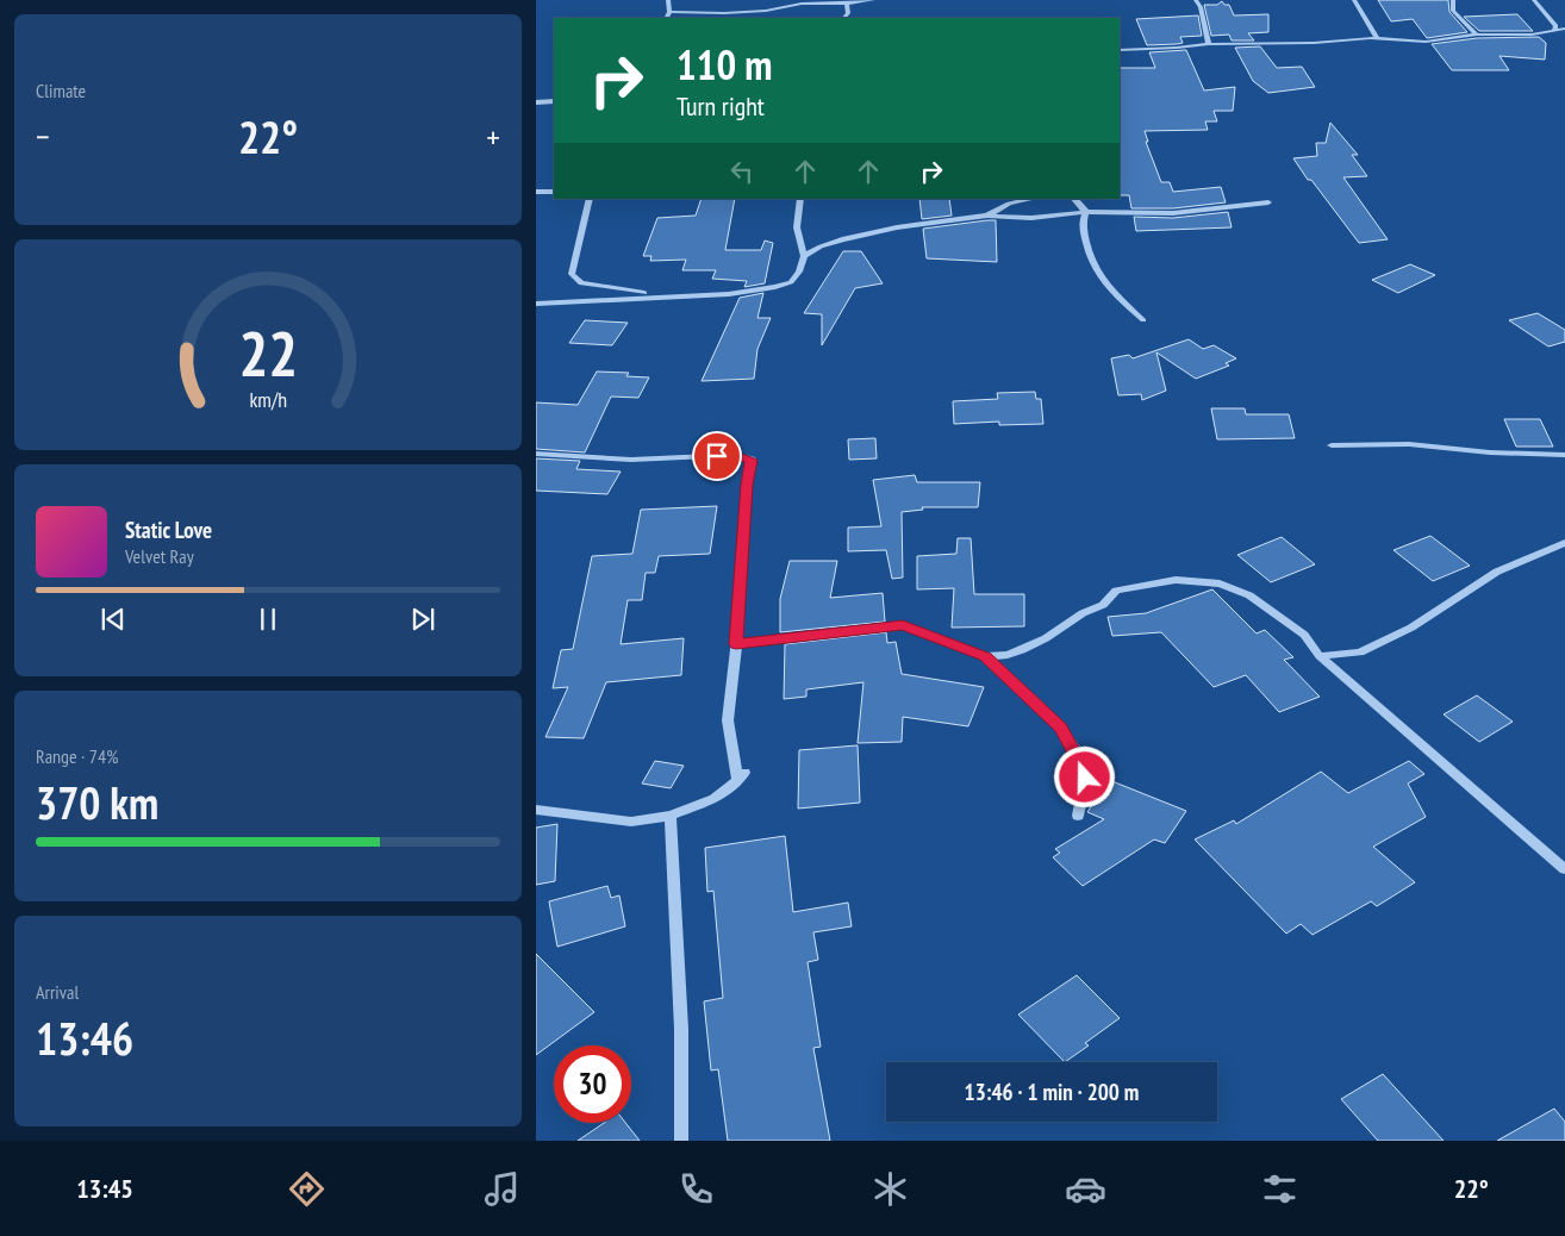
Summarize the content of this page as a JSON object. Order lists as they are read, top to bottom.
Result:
{
  "page": {
    "tile": [
      "Climate",
      ["Range · 74%", "370 km"],
      ["Arrival", "13:46"]
    ],
    "turn": ["110 m", "Turn right"],
    "heat": ["−", "22°", "+"],
    "song": ["Static Love", "Velvet Ray"],
    "limit": "30",
    "trip": "13:46 · 1 min · 200 m",
    "tabs": ["13:45", "22°"],
    "gauge": ["22", "km/h"]
  }
}
